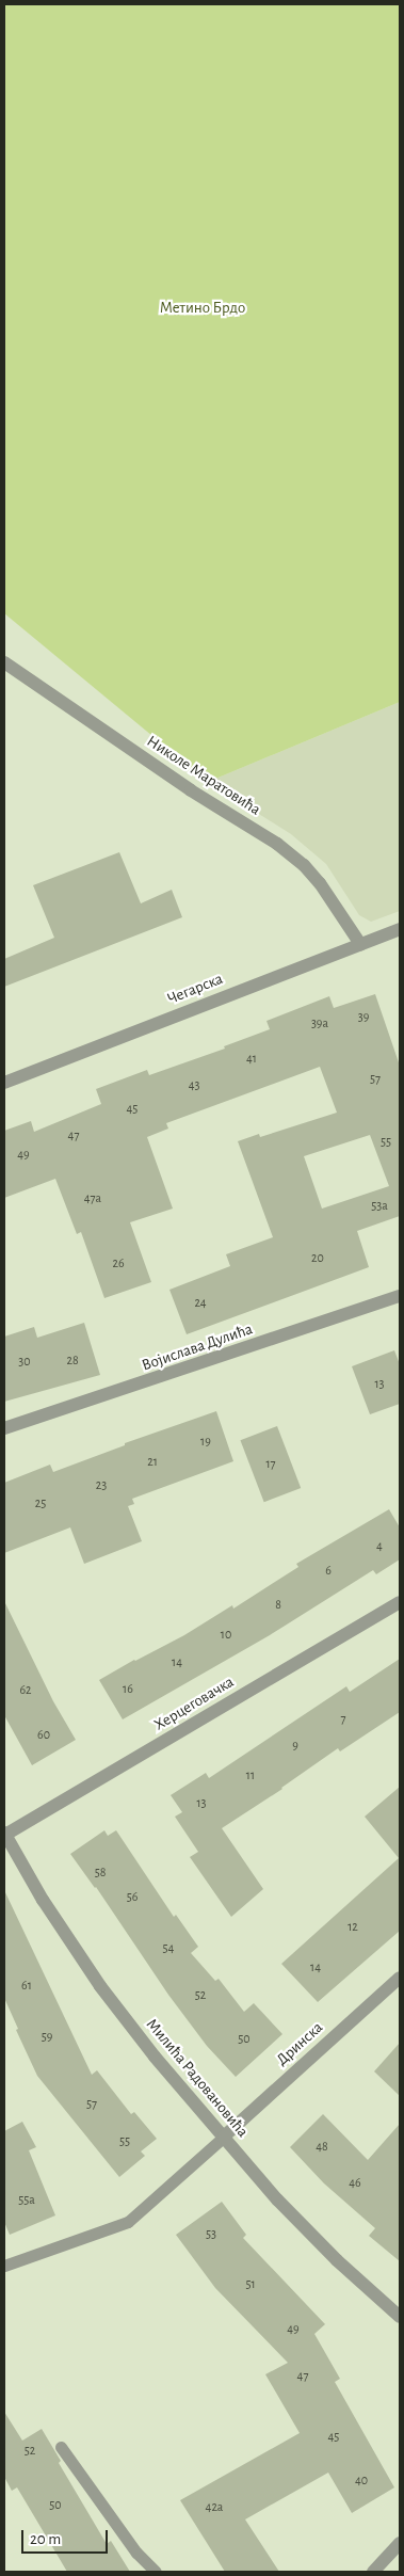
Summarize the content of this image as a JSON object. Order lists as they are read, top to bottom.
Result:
{
  "streets": {
    "street": [
      "Николе Маратовића",
      "Чегарска",
      "Војислава Дулића",
      "Херцеговачка",
      "Дринска",
      "Милића Радовановића"
    ]
  },
  "crossings": [
    ["Николе Маратовића", "Чегарска"],
    ["Херцеговачка", "Милића Радовановића"],
    ["Дринска", "Милића Радовановића"]
  ],
  "parks": ["Метино Брдо"],
  "house_numbers": [
    "39",
    "39a",
    "41",
    "57",
    "43",
    "45",
    "47",
    "55",
    "49",
    "47a",
    "53a",
    "20",
    "26",
    "24",
    "28",
    "30",
    "13",
    "19",
    "21",
    "17",
    "23",
    "25",
    "4",
    "6",
    "8",
    "10",
    "14",
    "16",
    "62",
    "7",
    "60",
    "9",
    "11",
    "13",
    "58",
    "56",
    "12",
    "54",
    "14",
    "61",
    "52",
    "59",
    "50",
    "57",
    "55",
    "48",
    "46",
    "55a",
    "53",
    "51",
    "49",
    "47",
    "45",
    "52",
    "40",
    "50",
    "42a"
  ],
  "scale_bar": "20 m"
}
